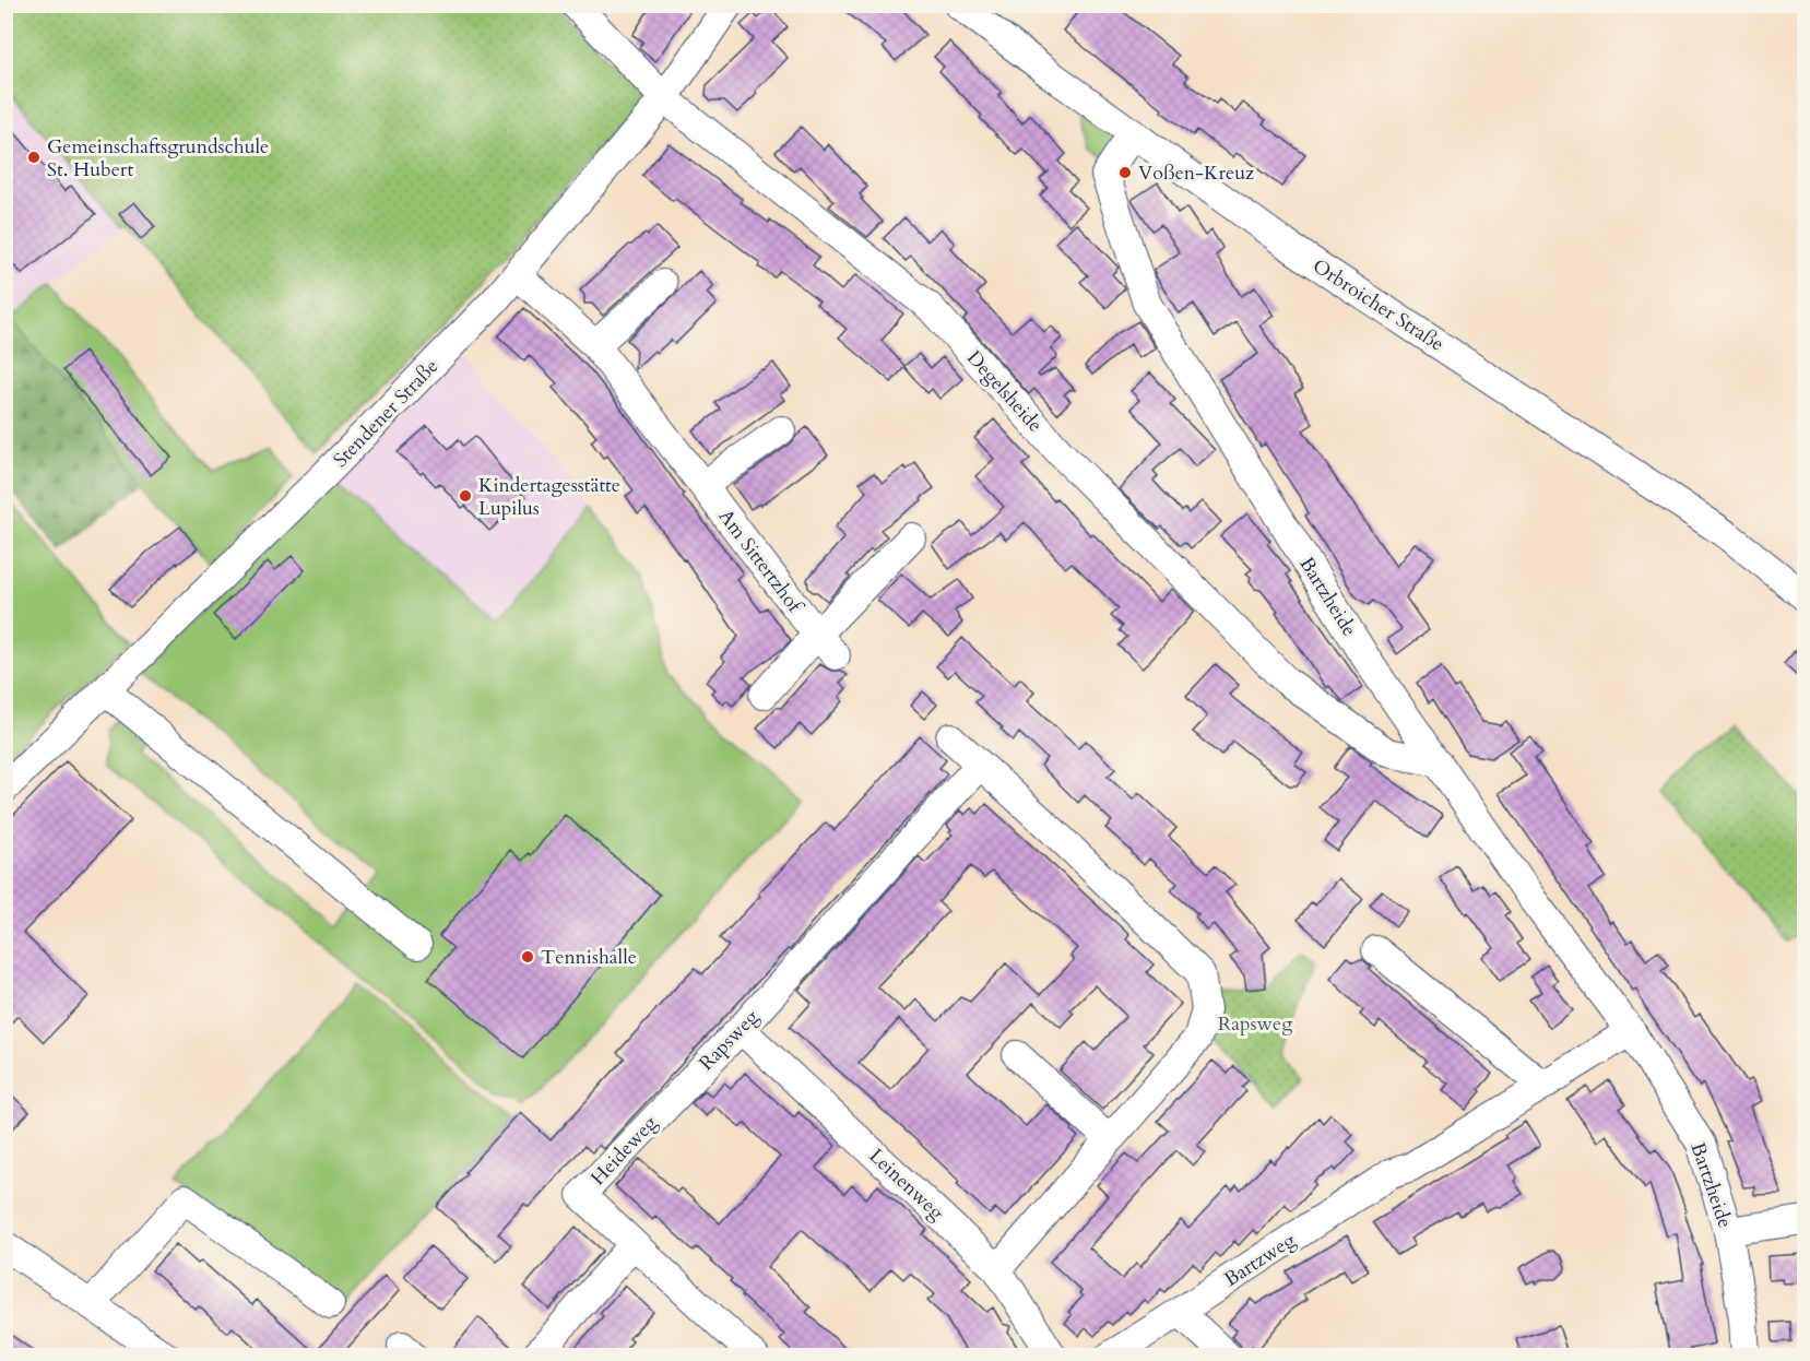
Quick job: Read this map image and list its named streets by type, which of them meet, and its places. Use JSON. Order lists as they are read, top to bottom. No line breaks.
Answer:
{"streets":{"street":["Orbroicher Straße","Degelsheide","Stendener Straße","Am Sittertzhof","Bartzheide","Rapsweg","Heideweg","Leinenweg","Bartzweg"]},"crossings":[["Orbroicher Straße","Bartzheide"],["Degelsheide","Stendener Straße"],["Degelsheide","Bartzheide"],["Stendener Straße","Am Sittertzhof"],["Rapsweg","Heideweg"],["Rapsweg","Leinenweg"]],"parks":["Rapsweg"],"places":["Gemeinschaftsgrundschule St. Hubert","Voßen-Kreuz","Kindertagesstätte Lupilus","Tennishalle"]}
